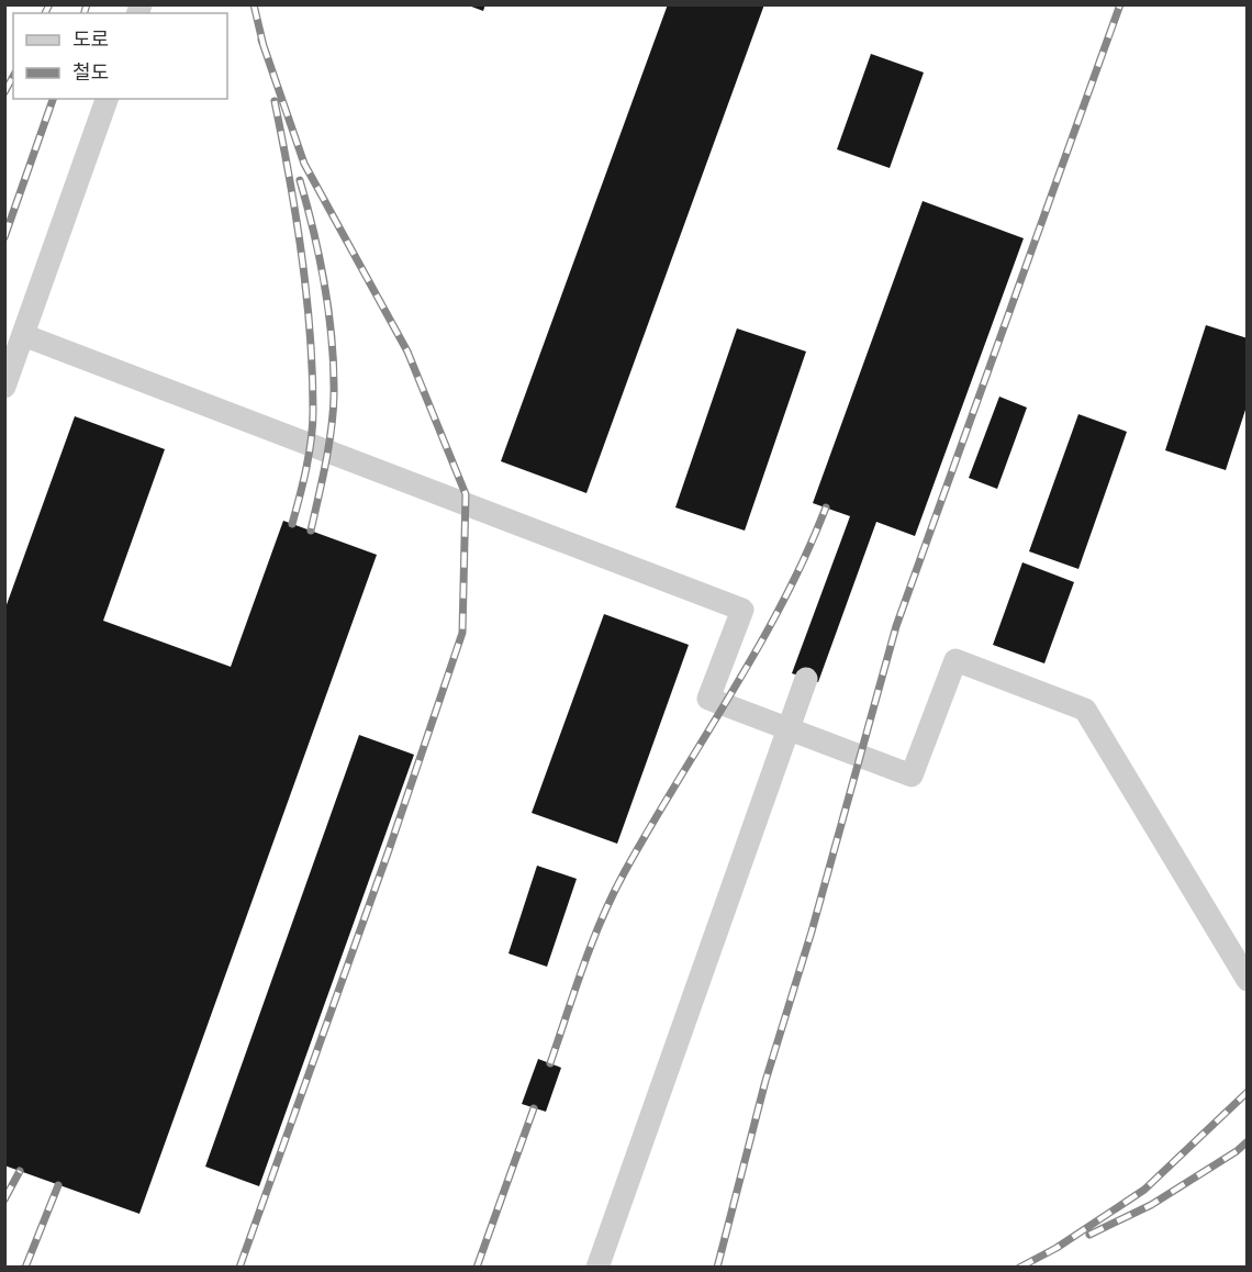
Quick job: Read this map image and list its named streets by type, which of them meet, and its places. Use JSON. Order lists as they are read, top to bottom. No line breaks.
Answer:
{"legend":["도로","철도"]}
